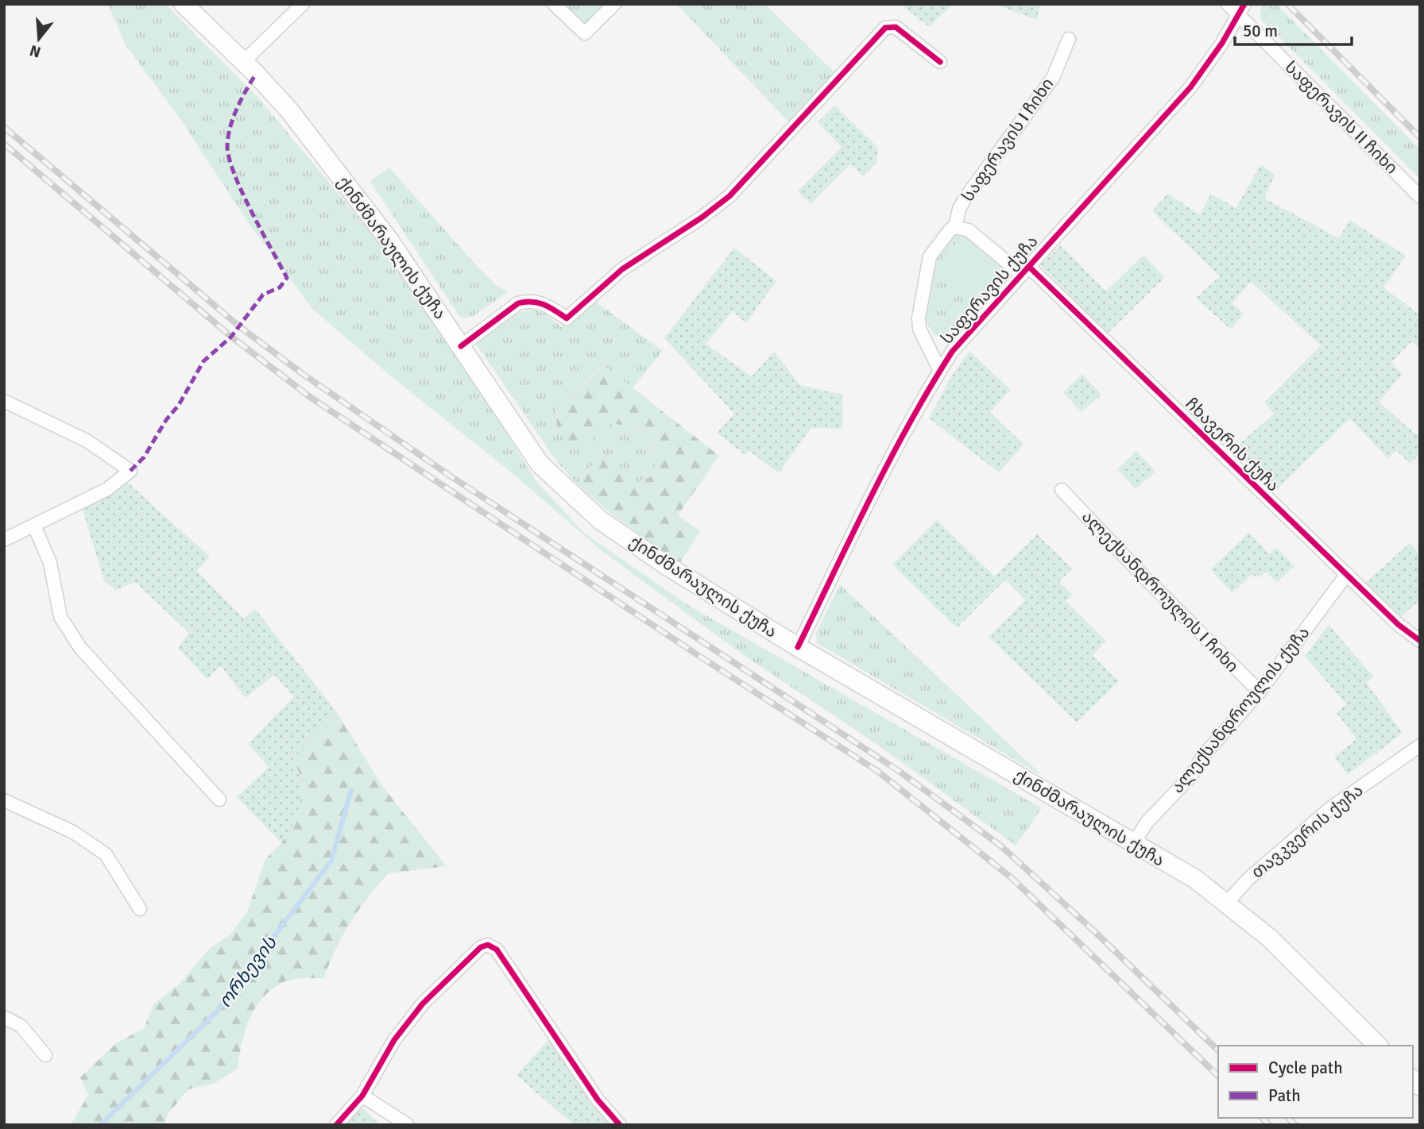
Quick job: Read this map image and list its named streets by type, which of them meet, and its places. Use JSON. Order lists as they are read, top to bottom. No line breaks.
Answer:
{"streets":{"main road":["ქინძმარაულის ქუჩა"],"street":["საფერავის II ჩიხი","საფერავის I ჩიხი","საფერავის ქუჩა","ჩხავერის ქუჩა","ალექსანდროულის I ჩიხი","ალექსანდროულის ქუჩა","თავკვერის ქუჩა"]},"crossings":[["საფერავის II ჩიხი","საფერავის ქუჩა"],["საფერავის I ჩიხი","საფერავის ქუჩა"],["საფერავის I ჩიხი","ჩხავერის ქუჩა"],["ქინძმარაულის ქუჩა","საფერავის ქუჩა"],["ქინძმარაულის ქუჩა","ალექსანდროულის ქუჩა"],["ქინძმარაულის ქუჩა","თავკვერის ქუჩა"],["საფერავის ქუჩა","ჩხავერის ქუჩა"],["ჩხავერის ქუჩა","ალექსანდროულის ქუჩა"],["ალექსანდროულის I ჩიხი","ალექსანდროულის ქუჩა"]],"water":["ორხევის"],"legend":["Cycle path","Path"],"scale_bar":"50 m","north":"bottom"}
